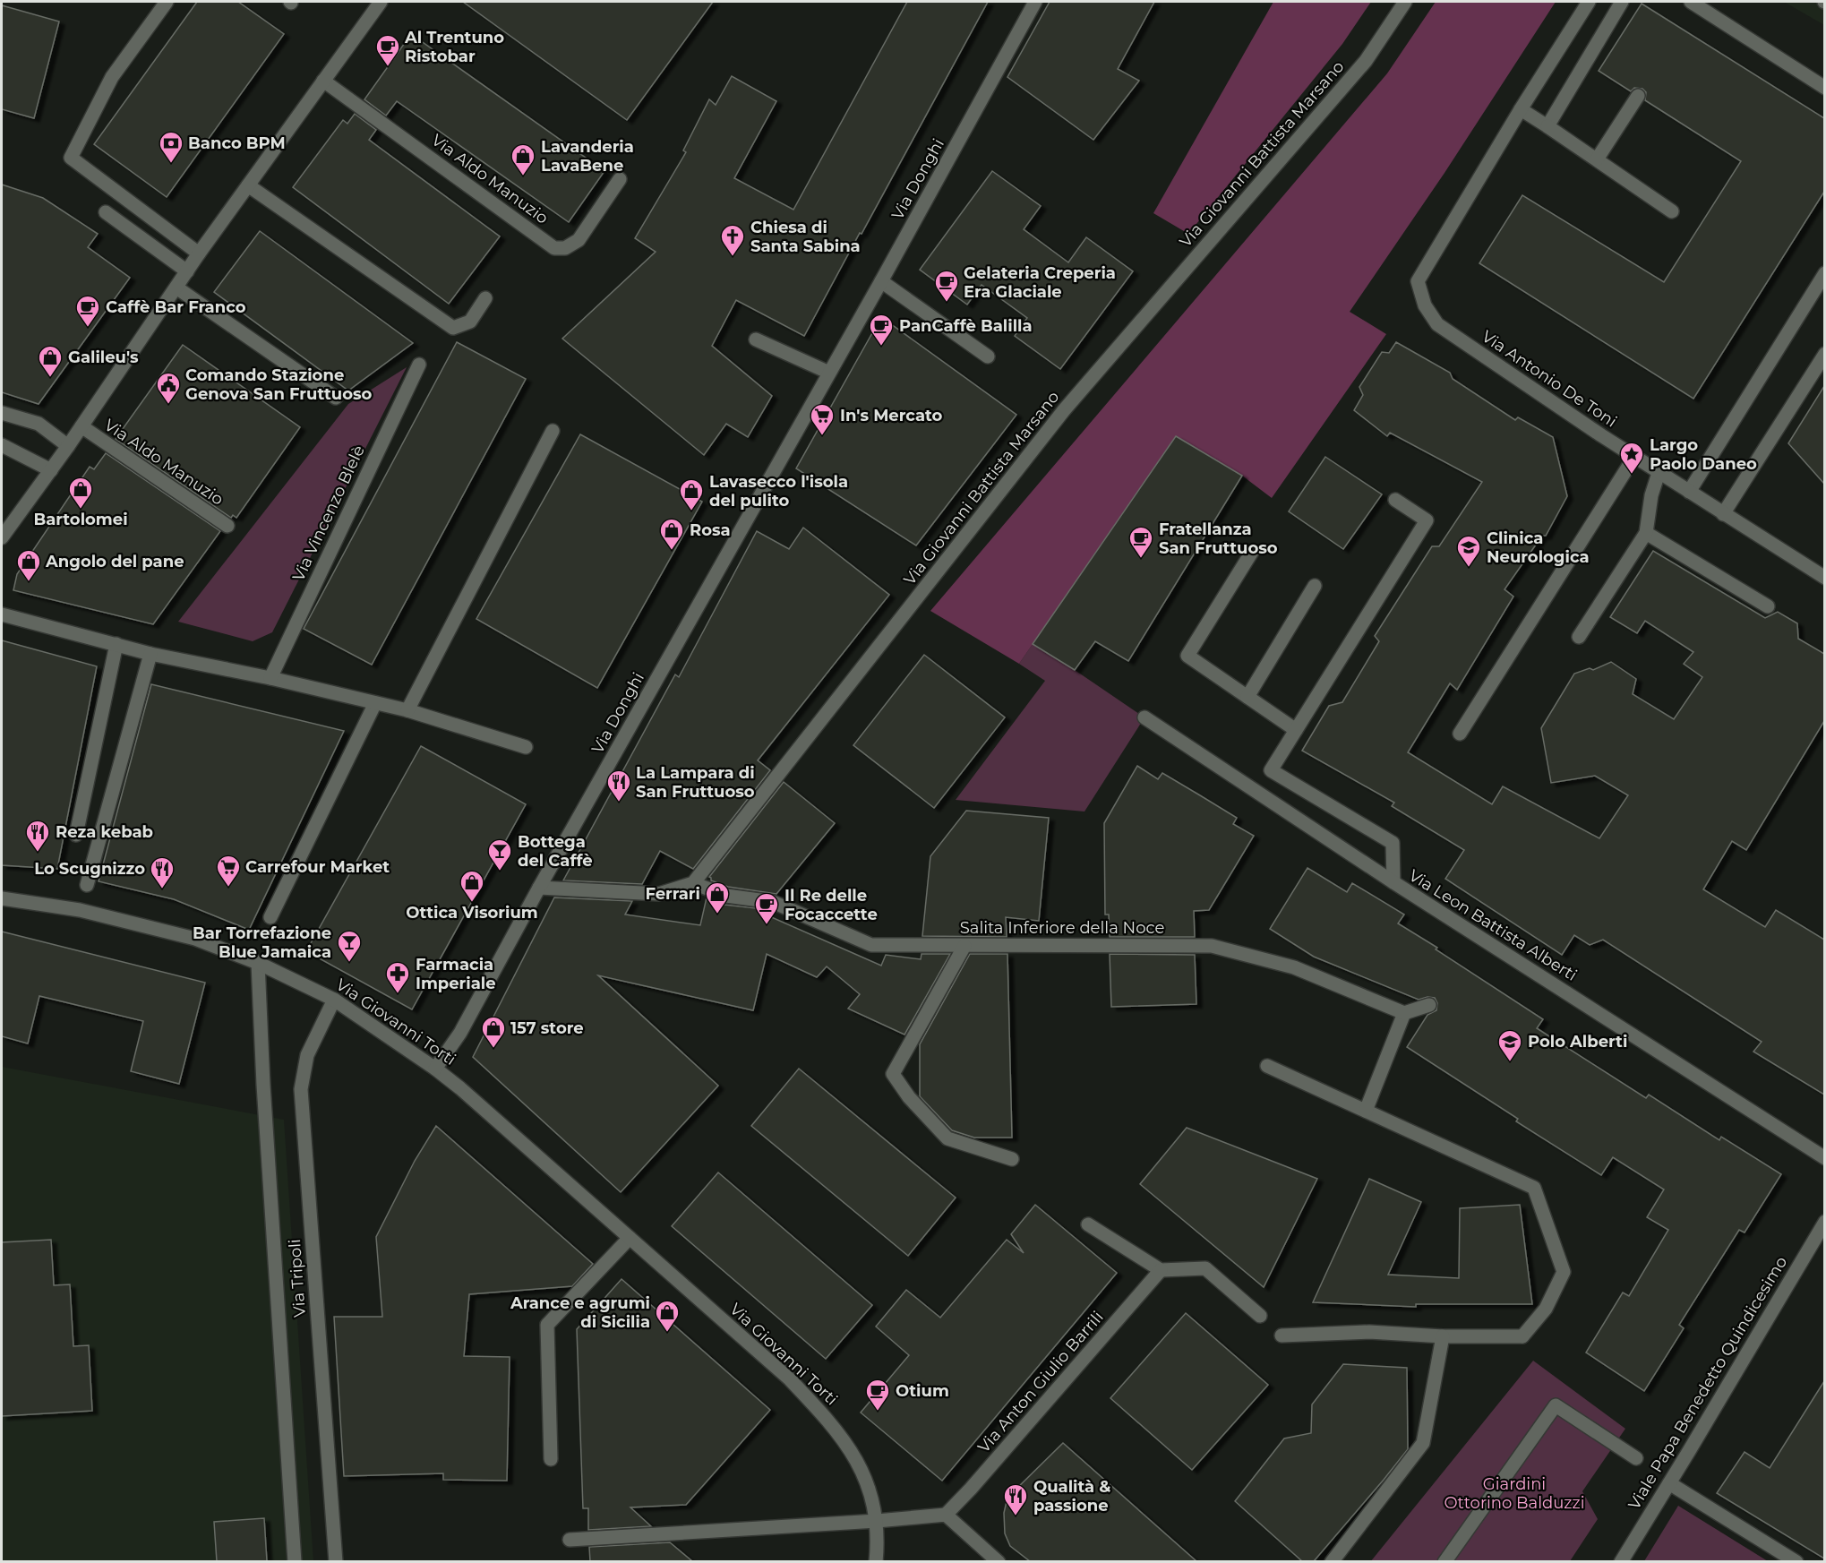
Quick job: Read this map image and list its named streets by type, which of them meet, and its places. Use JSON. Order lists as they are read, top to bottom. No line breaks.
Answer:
{"streets":{"street":["Via Giovanni Battista Marsano","Via Aldo Manuzio","Via Donghi","Via Antonio De Toni","Via Vincenzo Blelè","Via Leon Battista Alberti","Salita Inferiore della Noce","Via Giovanni Torti","Via Tripoli","Via Anton Giulio Barrili","Viale Papa Benedetto Quindicesimo"]},"crossings":[["Via Giovanni Battista Marsano","Salita Inferiore della Noce"],["Via Donghi","Via Giovanni Torti"],["Via Giovanni Torti","Via Tripoli"]],"parks":["Giardini Ottorino Balduzzi"],"places":{"cafe":["Al Trentuno Ristobar","Gelateria Creperia Era Glaciale","Caffè Bar Franco","PanCaffè Balilla","Fratellanza San Fruttuoso","Il Re delle Focaccette","Otium"],"bank":["Banco BPM"],"shop":["Lavanderia LavaBene","Galileu's","Bartolomei","Lavasecco l'isola del pulito","Rosa","Angolo del pane","Ottica Visorium","Ferrari","157 store","Arance e agrumi di Sicilia"],"church":["Chiesa di Santa Sabina"],"public building":["Comando Stazione Genova San Fruttuoso"],"supermarket":["In's Mercato","Carrefour Market"],"place":["Largo Paolo Daneo"],"school or university":["Clinica Neurologica","Polo Alberti"],"restaurant":["La Lampara di San Fruttuoso","Reza kebab","Lo Scugnizzo","Qualità & passione"],"bar":["Bottega del Caffè","Bar Torrefazione Blue Jamaica"],"pharmacy":["Farmacia Imperiale"]}}
